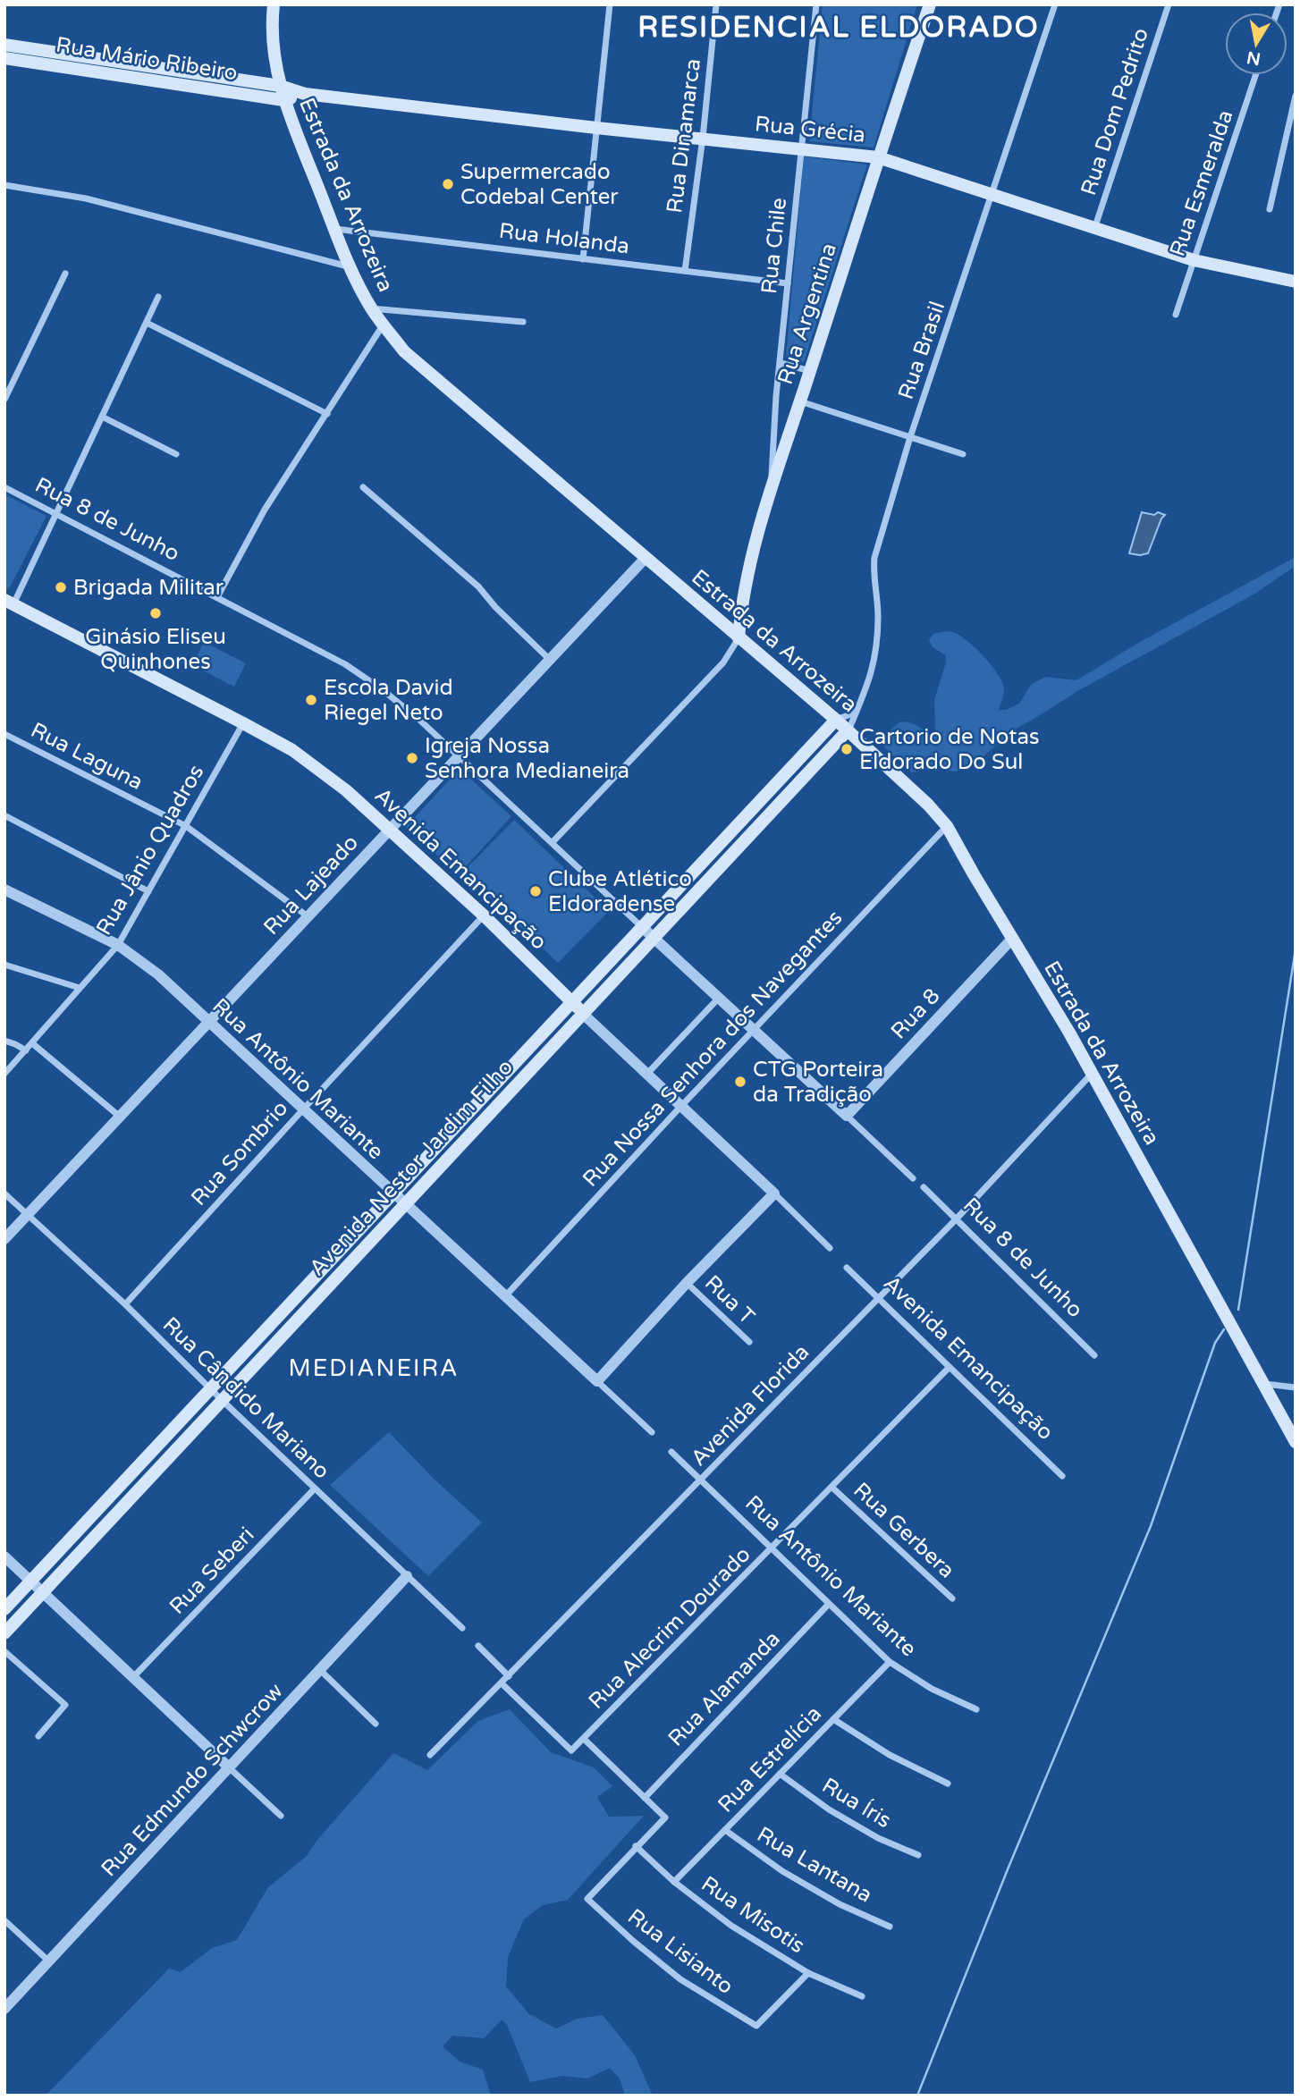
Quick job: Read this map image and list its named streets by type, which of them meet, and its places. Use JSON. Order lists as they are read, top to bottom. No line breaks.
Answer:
{"streets":{"main road":["Rua Mário Ribeiro","Rua Grécia","Estrada da Arrozeira","Rua Argentina","Avenida Emancipação","Avenida Nestor Jardim Filho"],"street":["Rua Dom Pedrito","Rua Dinamarca","Rua Esmeralda","Rua Holanda","Rua Chile","Rua Brasil","Rua 8 de Junho","Rua Laguna","Rua Jânio Quadros","Rua Lajeado","Rua 8","Rua Nossa Senhora dos Navegantes","Rua Antônio Mariante","Rua Sombrio","Rua T","Rua Cândido Mariano","Avenida Florida","Rua Gerbera","Rua Seberi","Rua Alecrim Dourado","Rua Alamanda","Rua Estrelícia","Rua Edmundo Schwcrow","Rua Íris","Rua Lantana","Rua Misotis","Rua Lisianto"]},"crossings":[["Rua Mário Ribeiro","Rua Grécia"],["Rua Mário Ribeiro","Estrada da Arrozeira"],["Rua Dom Pedrito","Rua Grécia"],["Rua Grécia","Rua Dinamarca"],["Rua Grécia","Rua Esmeralda"],["Rua Grécia","Estrada da Arrozeira"],["Rua Grécia","Rua Chile"],["Rua Grécia","Rua Argentina"],["Rua Grécia","Rua Brasil"],["Rua Dinamarca","Rua Holanda"],["Estrada da Arrozeira","Rua Holanda"],["Estrada da Arrozeira","Rua Argentina"],["Estrada da Arrozeira","Rua Brasil"],["Estrada da Arrozeira","Rua Lajeado"],["Estrada da Arrozeira","Rua 8"],["Estrada da Arrozeira","Rua Nossa Senhora dos Navegantes"],["Estrada da Arrozeira","Avenida Nestor Jardim Filho"],["Estrada da Arrozeira","Avenida Florida"],["Rua Holanda","Rua Chile"],["Rua Chile","Rua Argentina"],["Rua Brasil","Avenida Nestor Jardim Filho"],["Rua 8 de Junho","Rua Lajeado"],["Rua 8 de Junho","Rua 8"],["Rua 8 de Junho","Rua Nossa Senhora dos Navegantes"],["Rua 8 de Junho","Avenida Nestor Jardim Filho"],["Rua 8 de Junho","Avenida Florida"],["Rua Laguna","Rua Jânio Quadros"],["Rua Laguna","Rua Lajeado"],["Rua Jânio Quadros","Avenida Emancipação"],["Rua Jânio Quadros","Rua Antônio Mariante"],["Avenida Emancipação","Rua Lajeado"],["Avenida Emancipação","Rua Nossa Senhora dos Navegantes"],["Avenida Emancipação","Rua Sombrio"],["Avenida Emancipação","Avenida Nestor Jardim Filho"],["Avenida Emancipação","Avenida Florida"],["Avenida Emancipação","Rua Alecrim Dourado"],["Rua Lajeado","Rua Antônio Mariante"],["Rua Lajeado","Rua Cândido Mariano"],["Rua Nossa Senhora dos Navegantes","Rua Antônio Mariante"],["Rua Antônio Mariante","Rua Sombrio"],["Rua Antônio Mariante","Avenida Nestor Jardim Filho"],["Rua Antônio Mariante","Avenida Florida"],["Rua Antônio Mariante","Rua Alecrim Dourado"],["Rua Antônio Mariante","Rua Alamanda"],["Rua Antônio Mariante","Rua Estrelícia"],["Rua Sombrio","Rua Cândido Mariano"],["Avenida Nestor Jardim Filho","Rua Cândido Mariano"],["Rua Cândido Mariano","Rua Seberi"],["Rua Cândido Mariano","Rua Edmundo Schwcrow"],["Avenida Florida","Rua Alecrim Dourado"],["Rua Gerbera","Rua Alecrim Dourado"],["Rua Estrelícia","Rua Íris"],["Rua Estrelícia","Rua Lantana"],["Rua Estrelícia","Rua Misotis"],["Rua Misotis","Rua Lisianto"]],"districts":["RESIDENCIAL ELDORADO","MEDIANEIRA"],"places":["Supermercado Codebal Center","Brigada Militar","Ginásio Eliseu Quinhones","Escola David Riegel Neto","Cartorio de Notas Eldorado Do Sul","Igreja Nossa Senhora Medianeira","Clube Atlético Eldoradense","CTG Porteira da Tradição"],"north":"bottom"}
